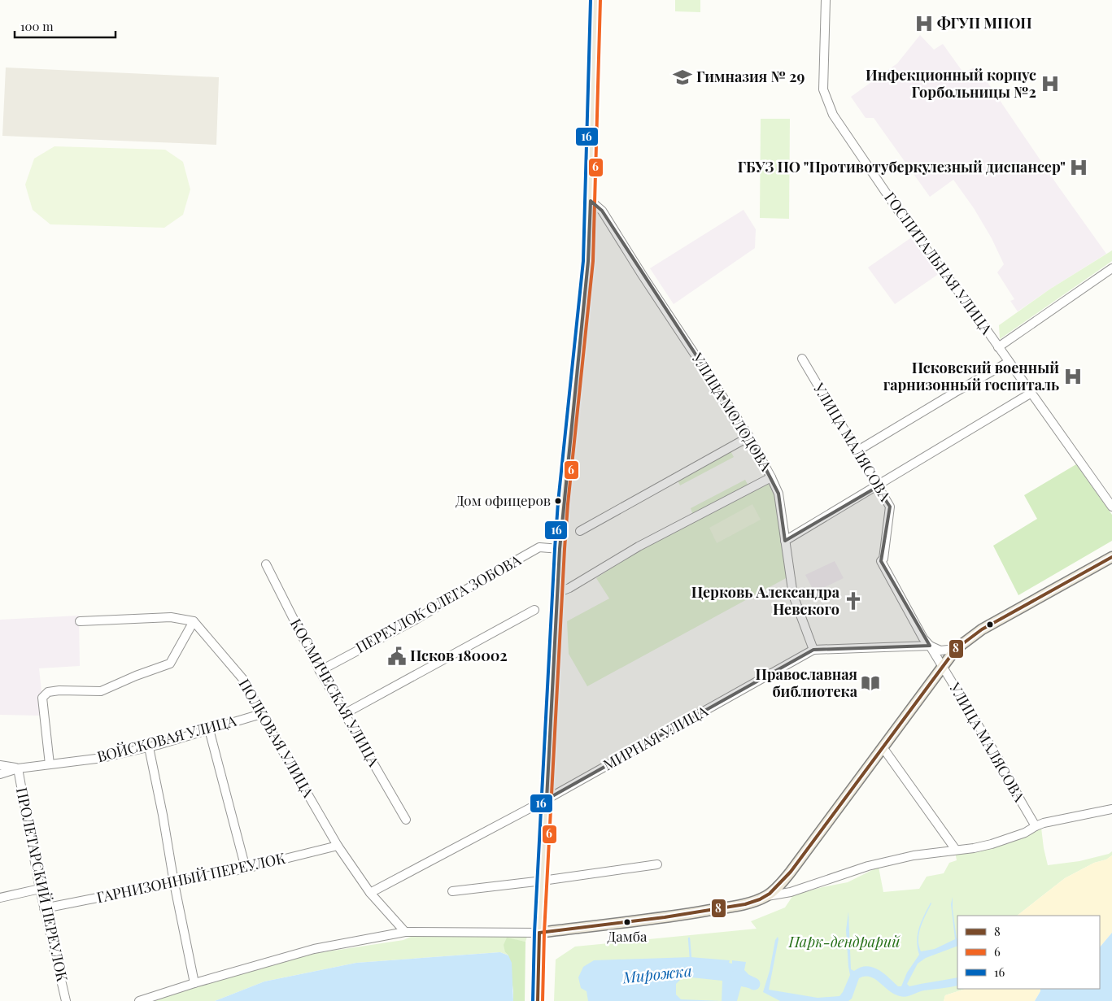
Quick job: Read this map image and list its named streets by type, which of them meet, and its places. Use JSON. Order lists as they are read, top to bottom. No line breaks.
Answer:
{"streets":{"street":["ГОСПИТАЛЬНАЯ УЛИЦА","УЛИЦА МОЛОДОВА","УЛИЦА МАЛЯСОВА","ПЕРЕУЛОК ОЛЕГА ЗОБОВА","КОСМИЧЕСКАЯ УЛИЦА","ПОЛКОВАЯ УЛИЦА","МИРНАЯ УЛИЦА","ВОЙСКОВАЯ УЛИЦА","ГАРНИЗОННЫЙ ПЕРЕУЛОК","ПРОЛЕТАРСКИЙ ПЕРЕУЛОК"]},"crossings":[["УЛИЦА МОЛОДОВА","МИРНАЯ УЛИЦА"],["УЛИЦА МАЛЯСОВА","МИРНАЯ УЛИЦА"],["ПЕРЕУЛОК ОЛЕГА ЗОБОВА","КОСМИЧЕСКАЯ УЛИЦА"],["ПОЛКОВАЯ УЛИЦА","МИРНАЯ УЛИЦА"],["ПОЛКОВАЯ УЛИЦА","ВОЙСКОВАЯ УЛИЦА"],["ПОЛКОВАЯ УЛИЦА","ГАРНИЗОННЫЙ ПЕРЕУЛОК"],["ВОЙСКОВАЯ УЛИЦА","ПРОЛЕТАРСКИЙ ПЕРЕУЛОК"],["ГАРНИЗОННЫЙ ПЕРЕУЛОК","ПРОЛЕТАРСКИЙ ПЕРЕУЛОК"]],"water":["Мирожка"],"parks":["Парк-дендрарий"],"places":{"hospital":["ФГУП МПОП","Инфекционный корпус Горбольницы №2","ГБУЗ ПО \"Противотуберкулезный диспансер\"","Псковский военный гарнизонный госпиталь"],"school or university":["Гимназия № 29"],"other":["Дом офицеров","Дамба"],"church":["Церковь Александра Невского"],"public building":["Псков 180002"],"library":["Православная библиотека"]},"lines":["transit line 6","transit line 16","transit line 8"],"legend":["8","6","16"],"scale_bar":"100 m"}
